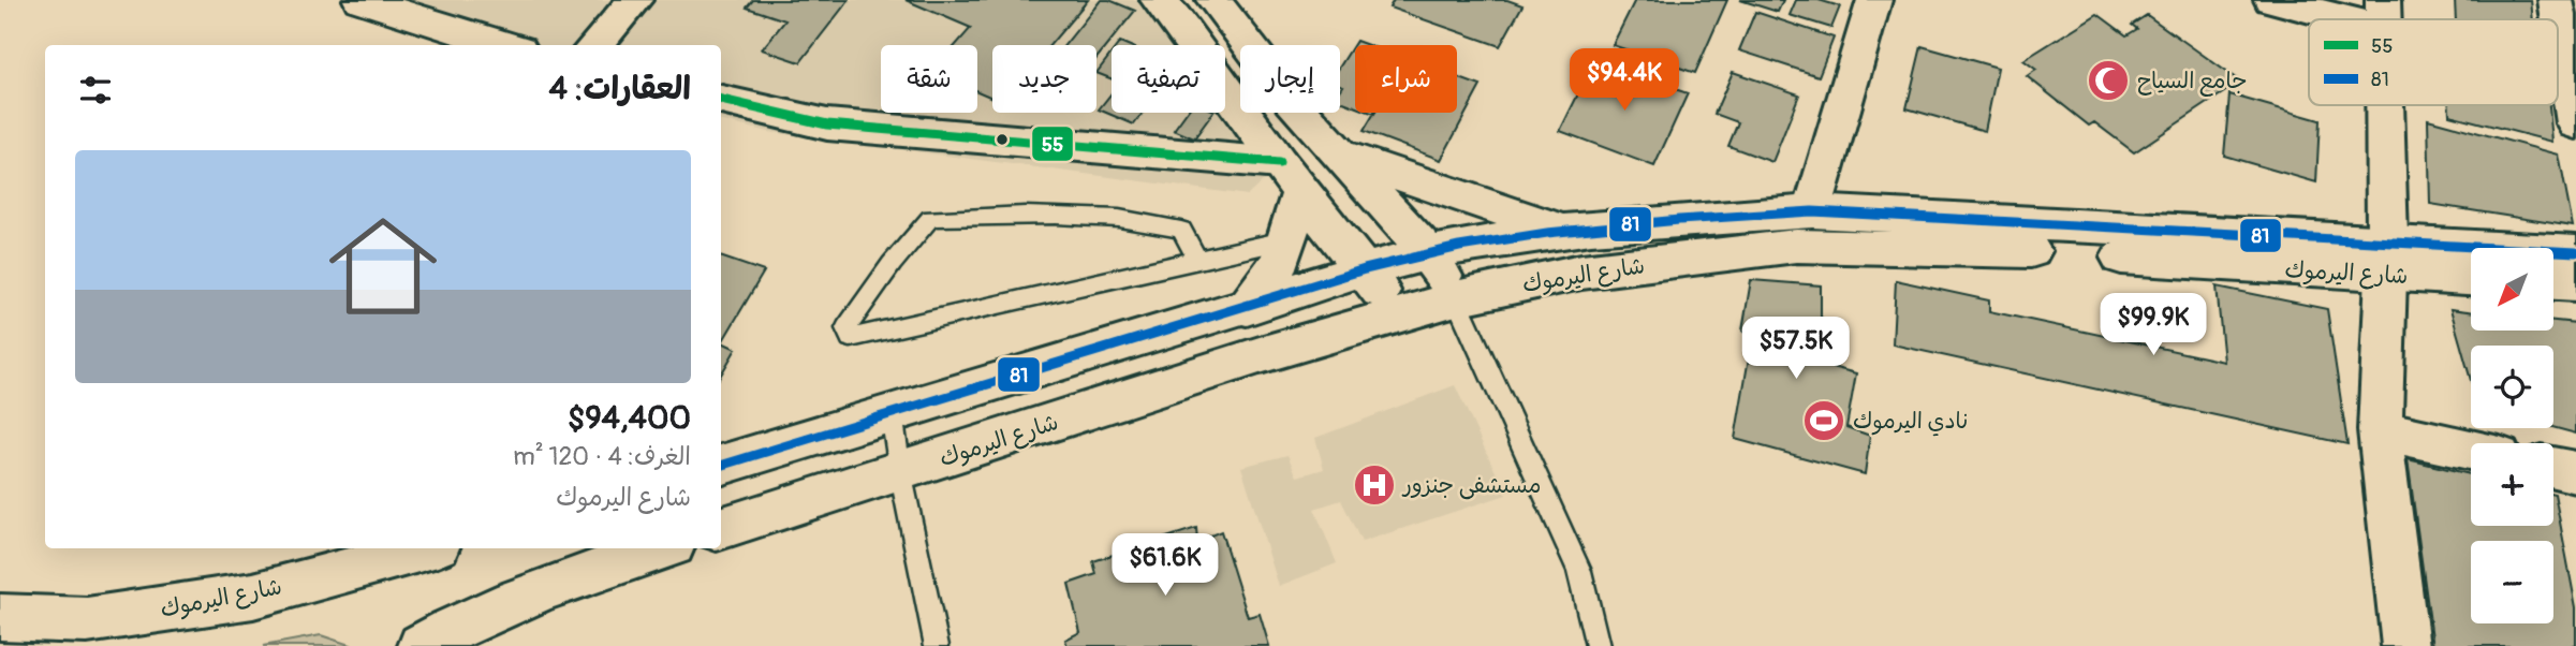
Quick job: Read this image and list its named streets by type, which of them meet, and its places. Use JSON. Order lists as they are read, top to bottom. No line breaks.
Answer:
{"streets":{"main road":["شارع اليرموك"]},"places":{"mosque":["جامع السياح"],"sports":["نادي اليرموك"],"hospital":["مستشفى جنزور"]},"lines":["transit line 55","transit line 81"],"legend":["55","81"],"north":"bottom left","page":{"chip":["شراء","إيجار","تصفية","جديد","شقة"],"heading":"العقارات: 4","price":["$94.4K","$99.9K","$57.5K","$61.6K"],"list":[{"name":"$94,400","note":"الغرف: 4 · 120 m² · شارع اليرموك"}],"map_buttons":["+","−"]}}
